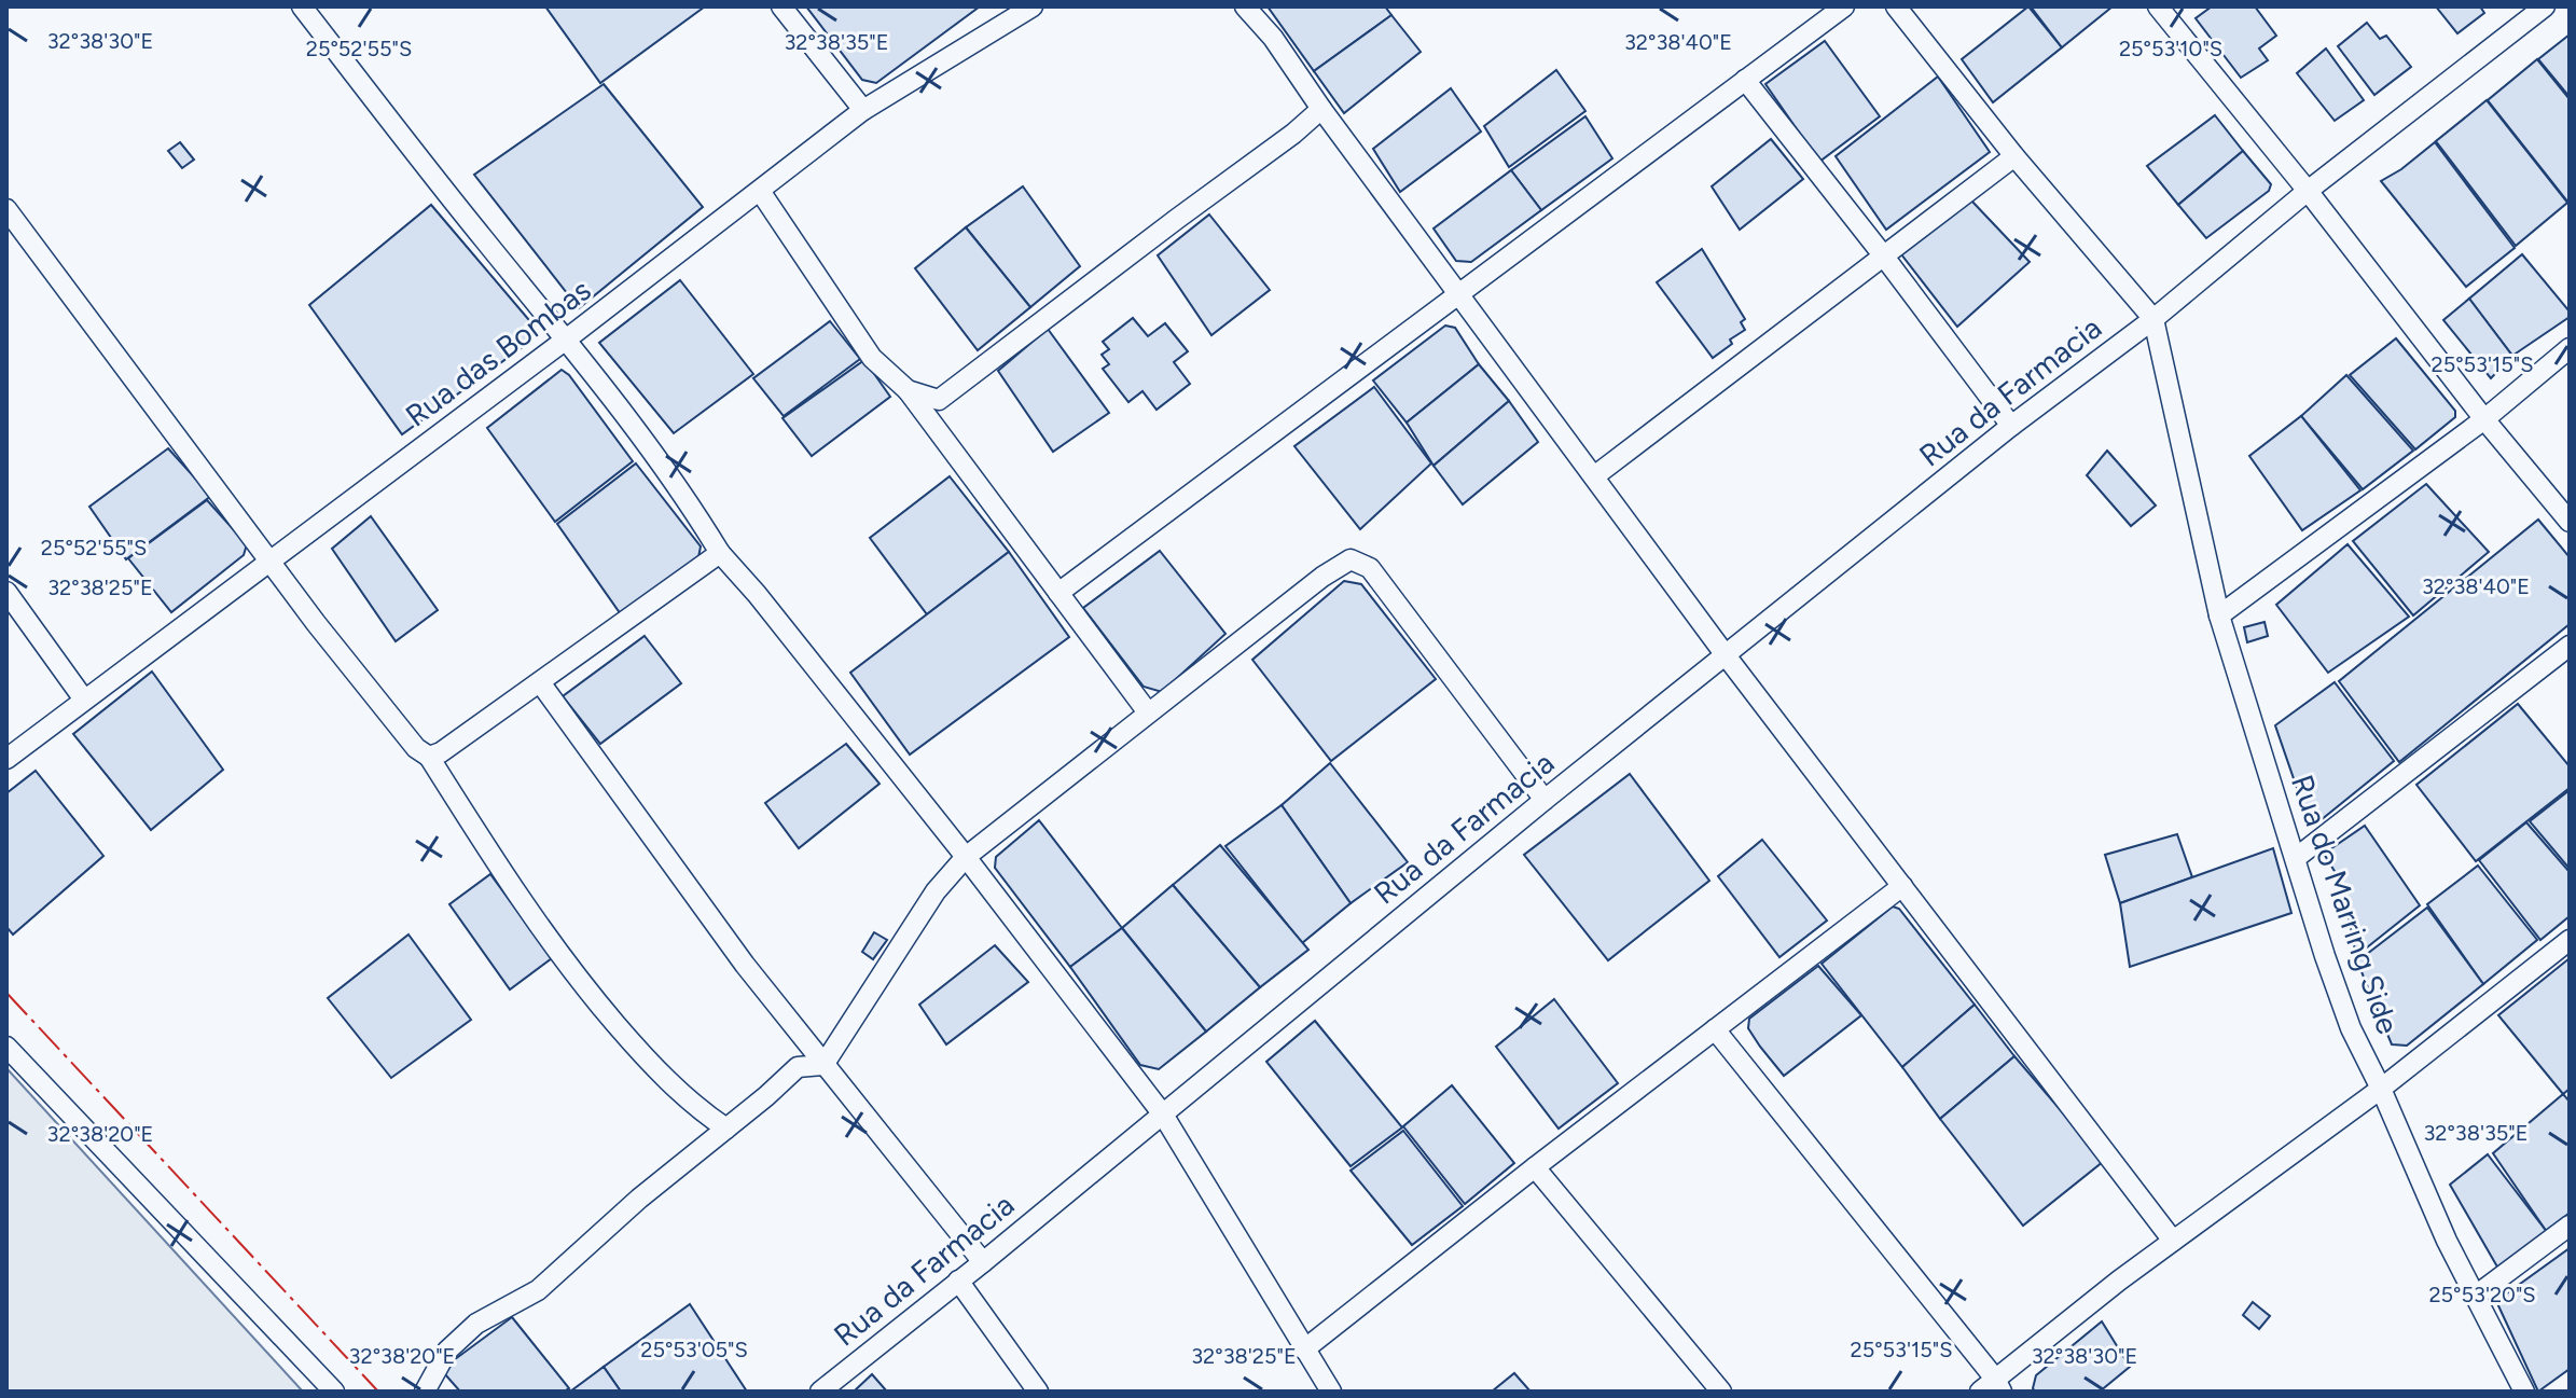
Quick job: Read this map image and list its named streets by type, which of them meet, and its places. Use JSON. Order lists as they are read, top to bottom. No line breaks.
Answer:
{"streets":{"street":["Rua das Bombas","Rua da Farmacia","Rua do Marring Side"]},"crossings":[["Rua da Farmacia","Rua do Marring Side"]],"coordinates":["32°38'30\"E","32°38'35\"E","32°38'40\"E","25°52'55\"S","25°53'10\"S","25°53'15\"S","32°38'25\"E","32°38'20\"E","25°53'20\"S","25°53'05\"S"]}
